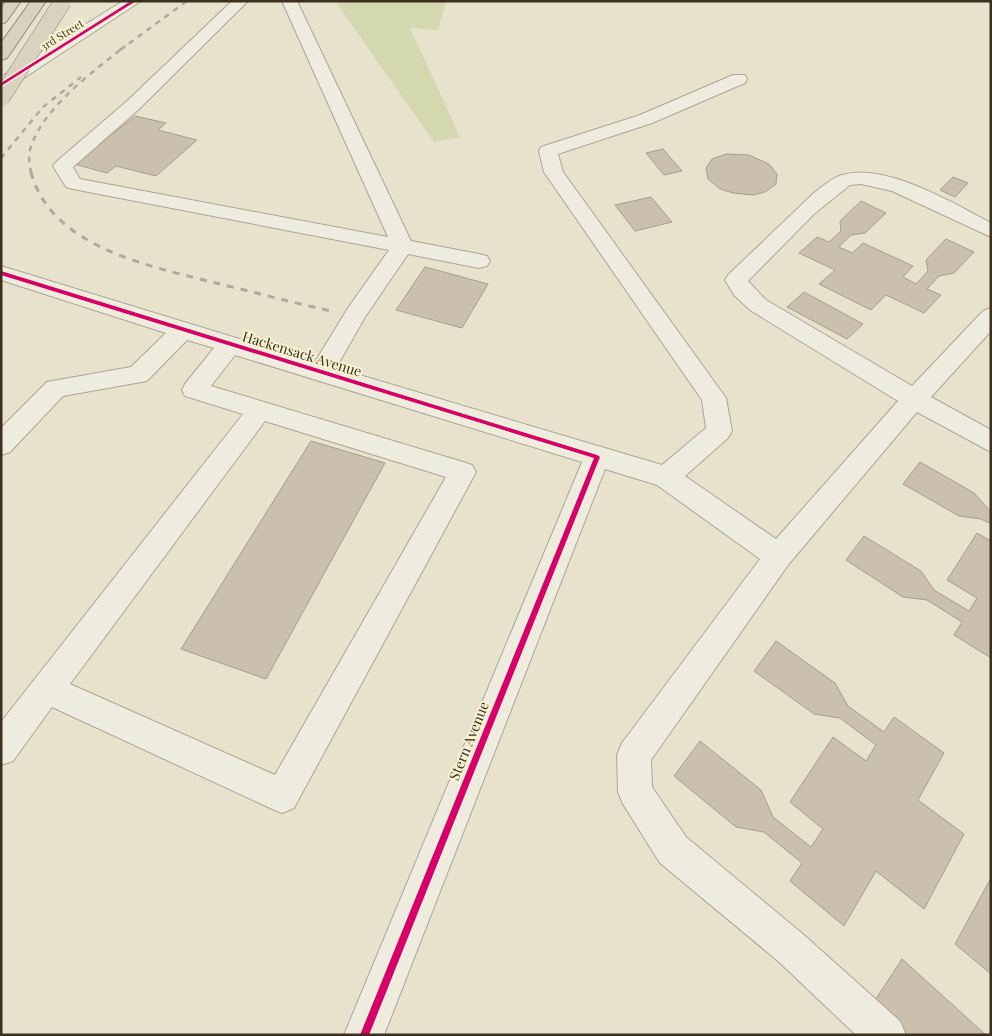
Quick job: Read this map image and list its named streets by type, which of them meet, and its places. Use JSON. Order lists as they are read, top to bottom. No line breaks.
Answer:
{"streets":{"street":["3rd Street","Hackensack Avenue","Stern Avenue"]},"crossings":[["Hackensack Avenue","Stern Avenue"]]}
